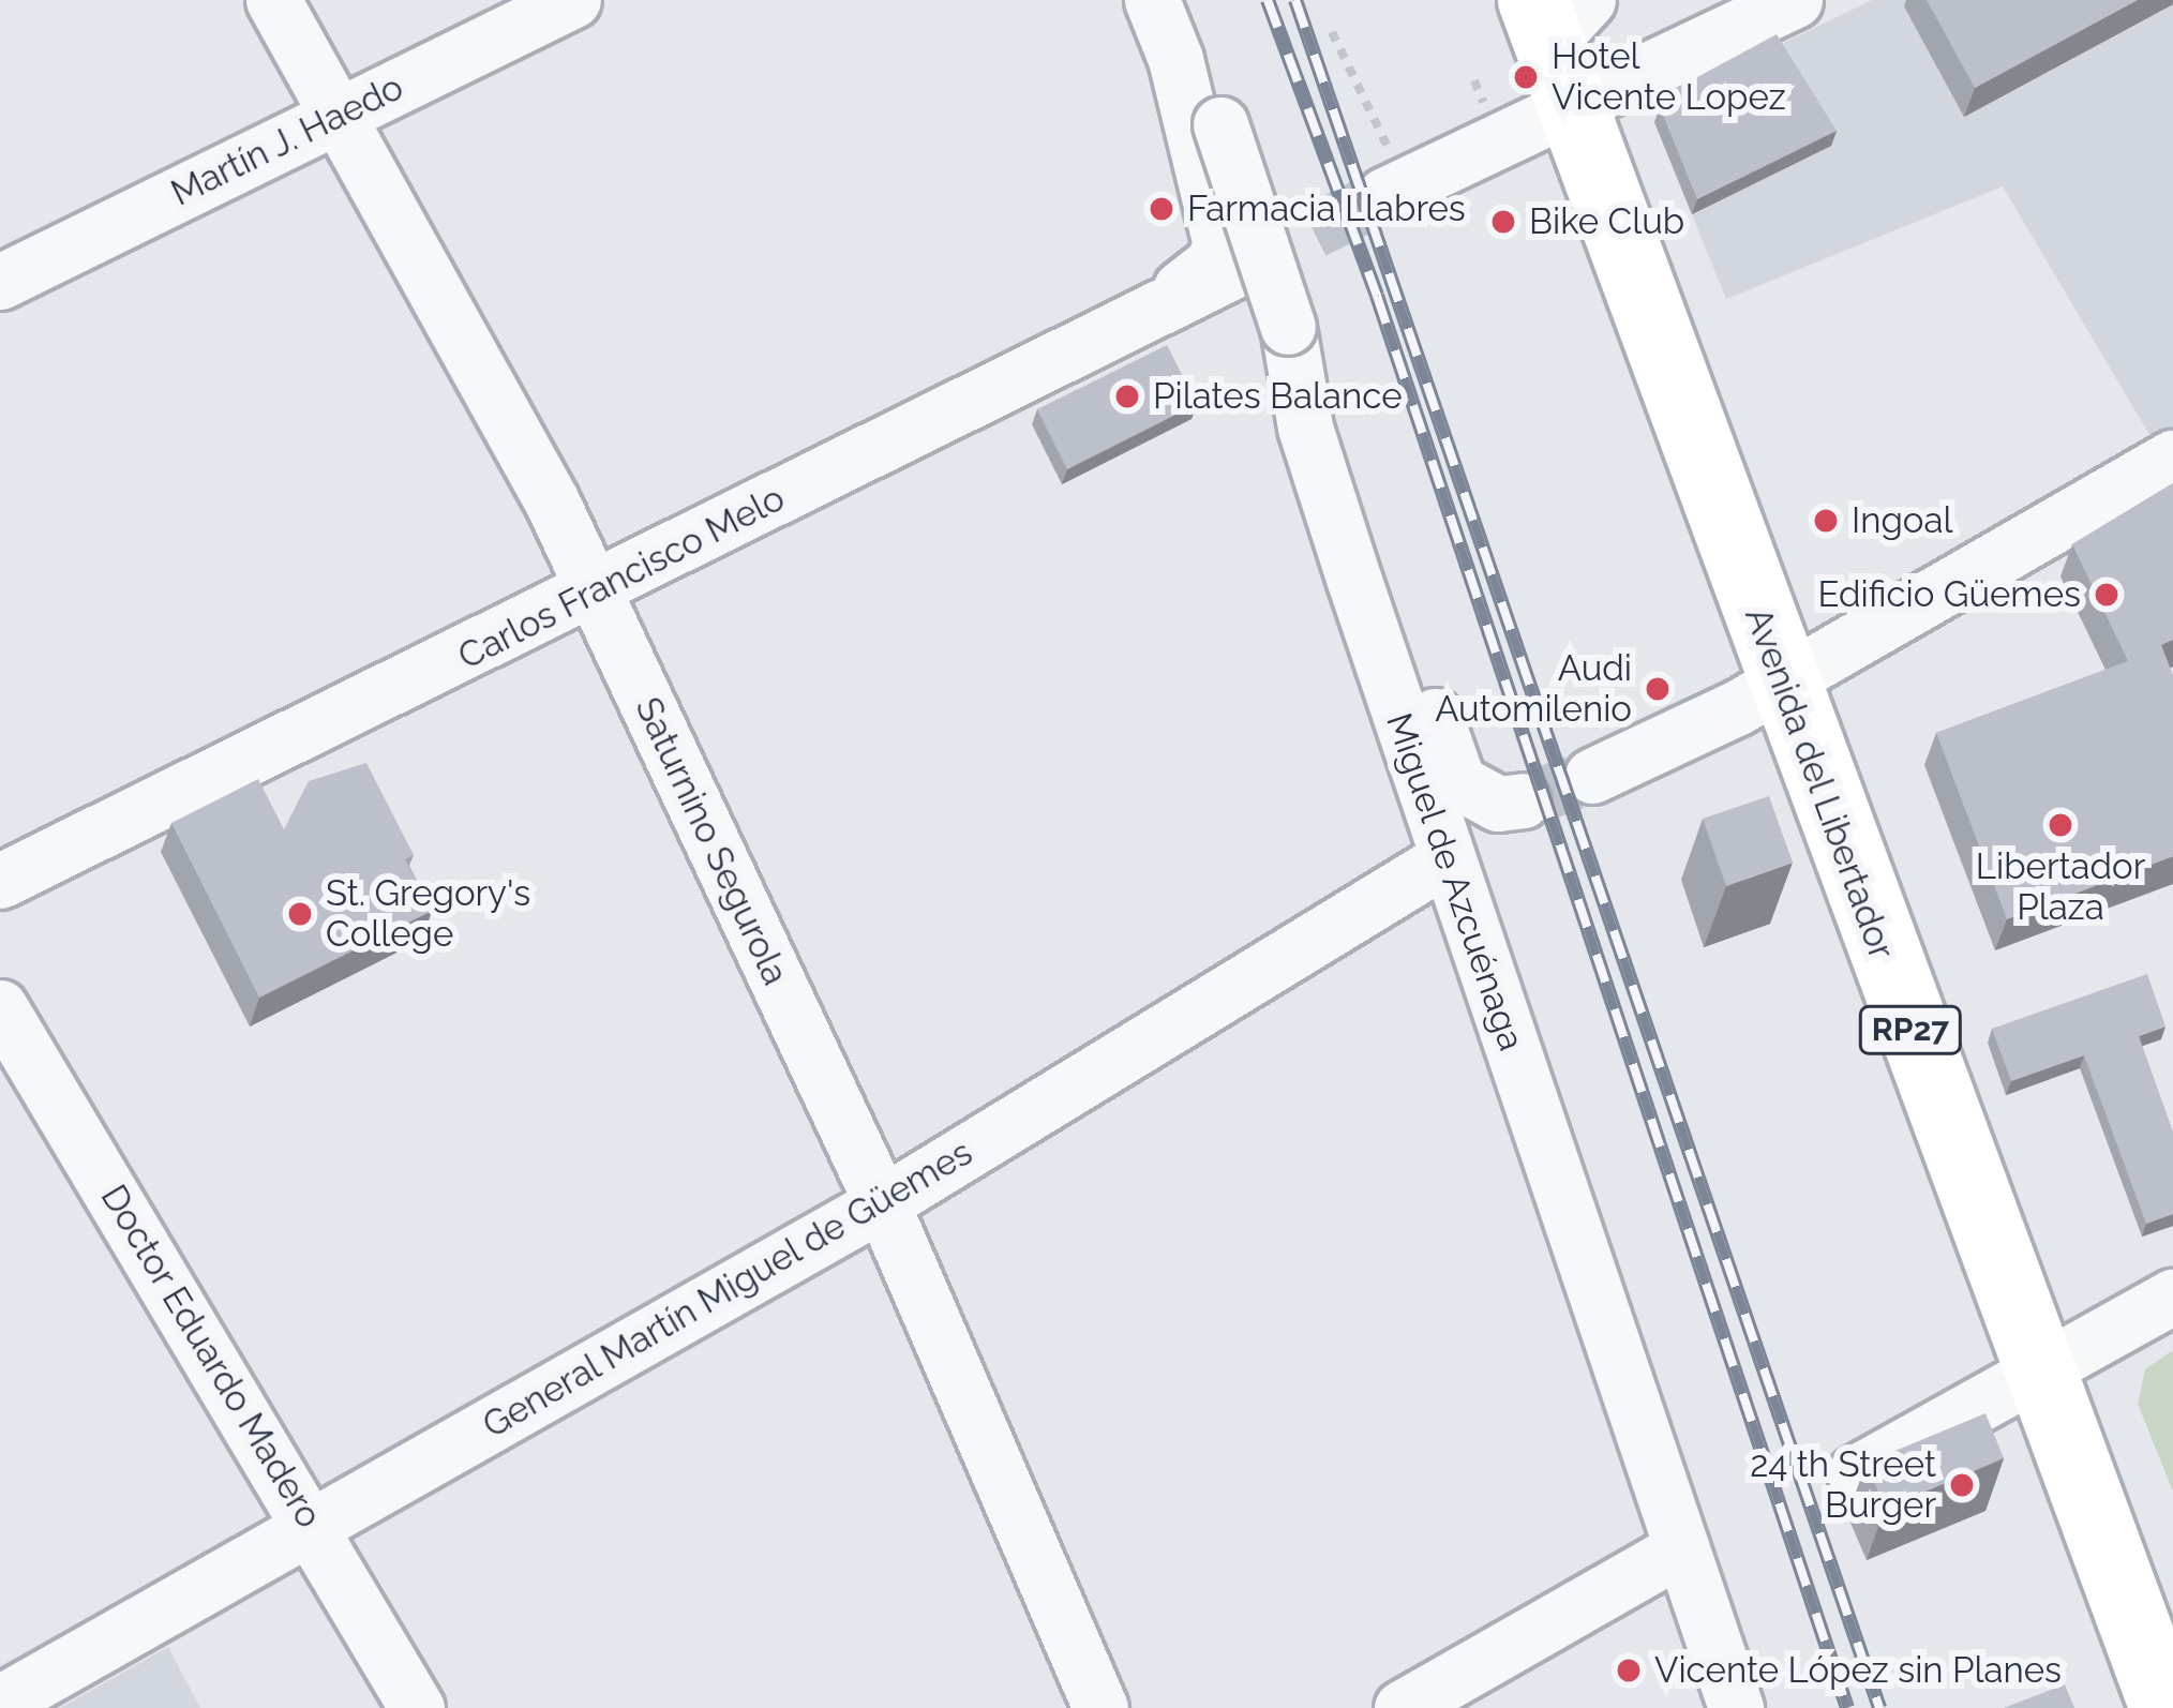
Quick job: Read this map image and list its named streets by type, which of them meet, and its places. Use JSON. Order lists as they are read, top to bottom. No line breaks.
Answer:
{"streets":{"main road":["Avenida del Libertador","RP27"],"street":["Martín J. Haedo","Carlos Francisco Melo","Saturnino Segurola","Miguel de Azcuénaga","General Martín Miguel de Güemes","Doctor Eduardo Madero"]},"crossings":[["Martín J. Haedo","Saturnino Segurola"],["Carlos Francisco Melo","Saturnino Segurola"],["Carlos Francisco Melo","Miguel de Azcuénaga"],["Saturnino Segurola","General Martín Miguel de Güemes"],["Miguel de Azcuénaga","General Martín Miguel de Güemes"],["General Martín Miguel de Güemes","Doctor Eduardo Madero"]],"places":["Hotel Vicente Lopez","Farmacia Llabres","Bike Club","Pilates Balance","Ingoal","Edificio Güemes","Audi Automilenio","Libertador Plaza","St. Gregory's College","24 th Street Burger","Vicente López sin Planes"]}
